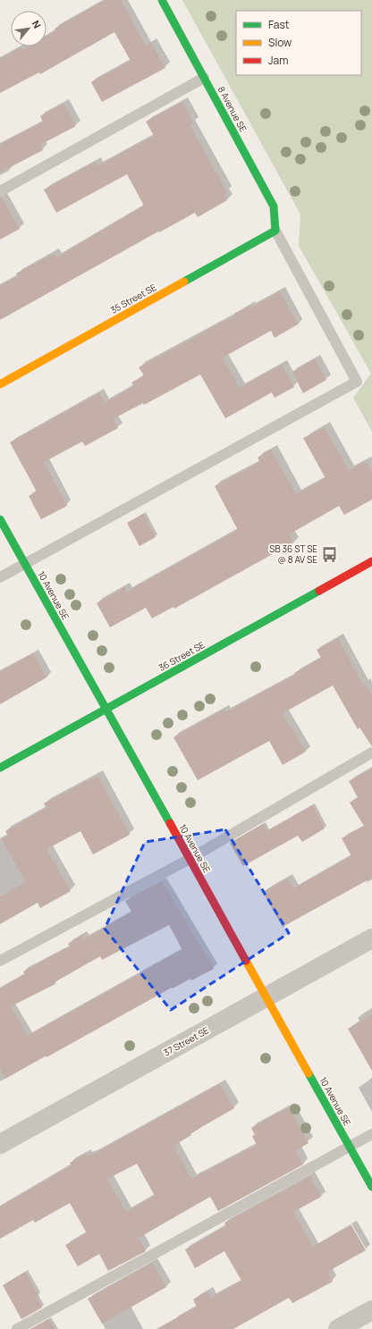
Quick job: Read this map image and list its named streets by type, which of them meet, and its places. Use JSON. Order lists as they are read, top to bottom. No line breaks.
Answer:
{"streets":{"street":["8 Avenue SE","35 Street SE","10 Avenue SE","36 Street SE","37 Street SE"]},"crossings":[["8 Avenue SE","35 Street SE"],["10 Avenue SE","36 Street SE"],["10 Avenue SE","37 Street SE"]],"places":{"bus stop":["SB 36 ST SE @ 8 AV SE"]},"legend":["Fast","Slow","Jam"],"north":"top right"}
